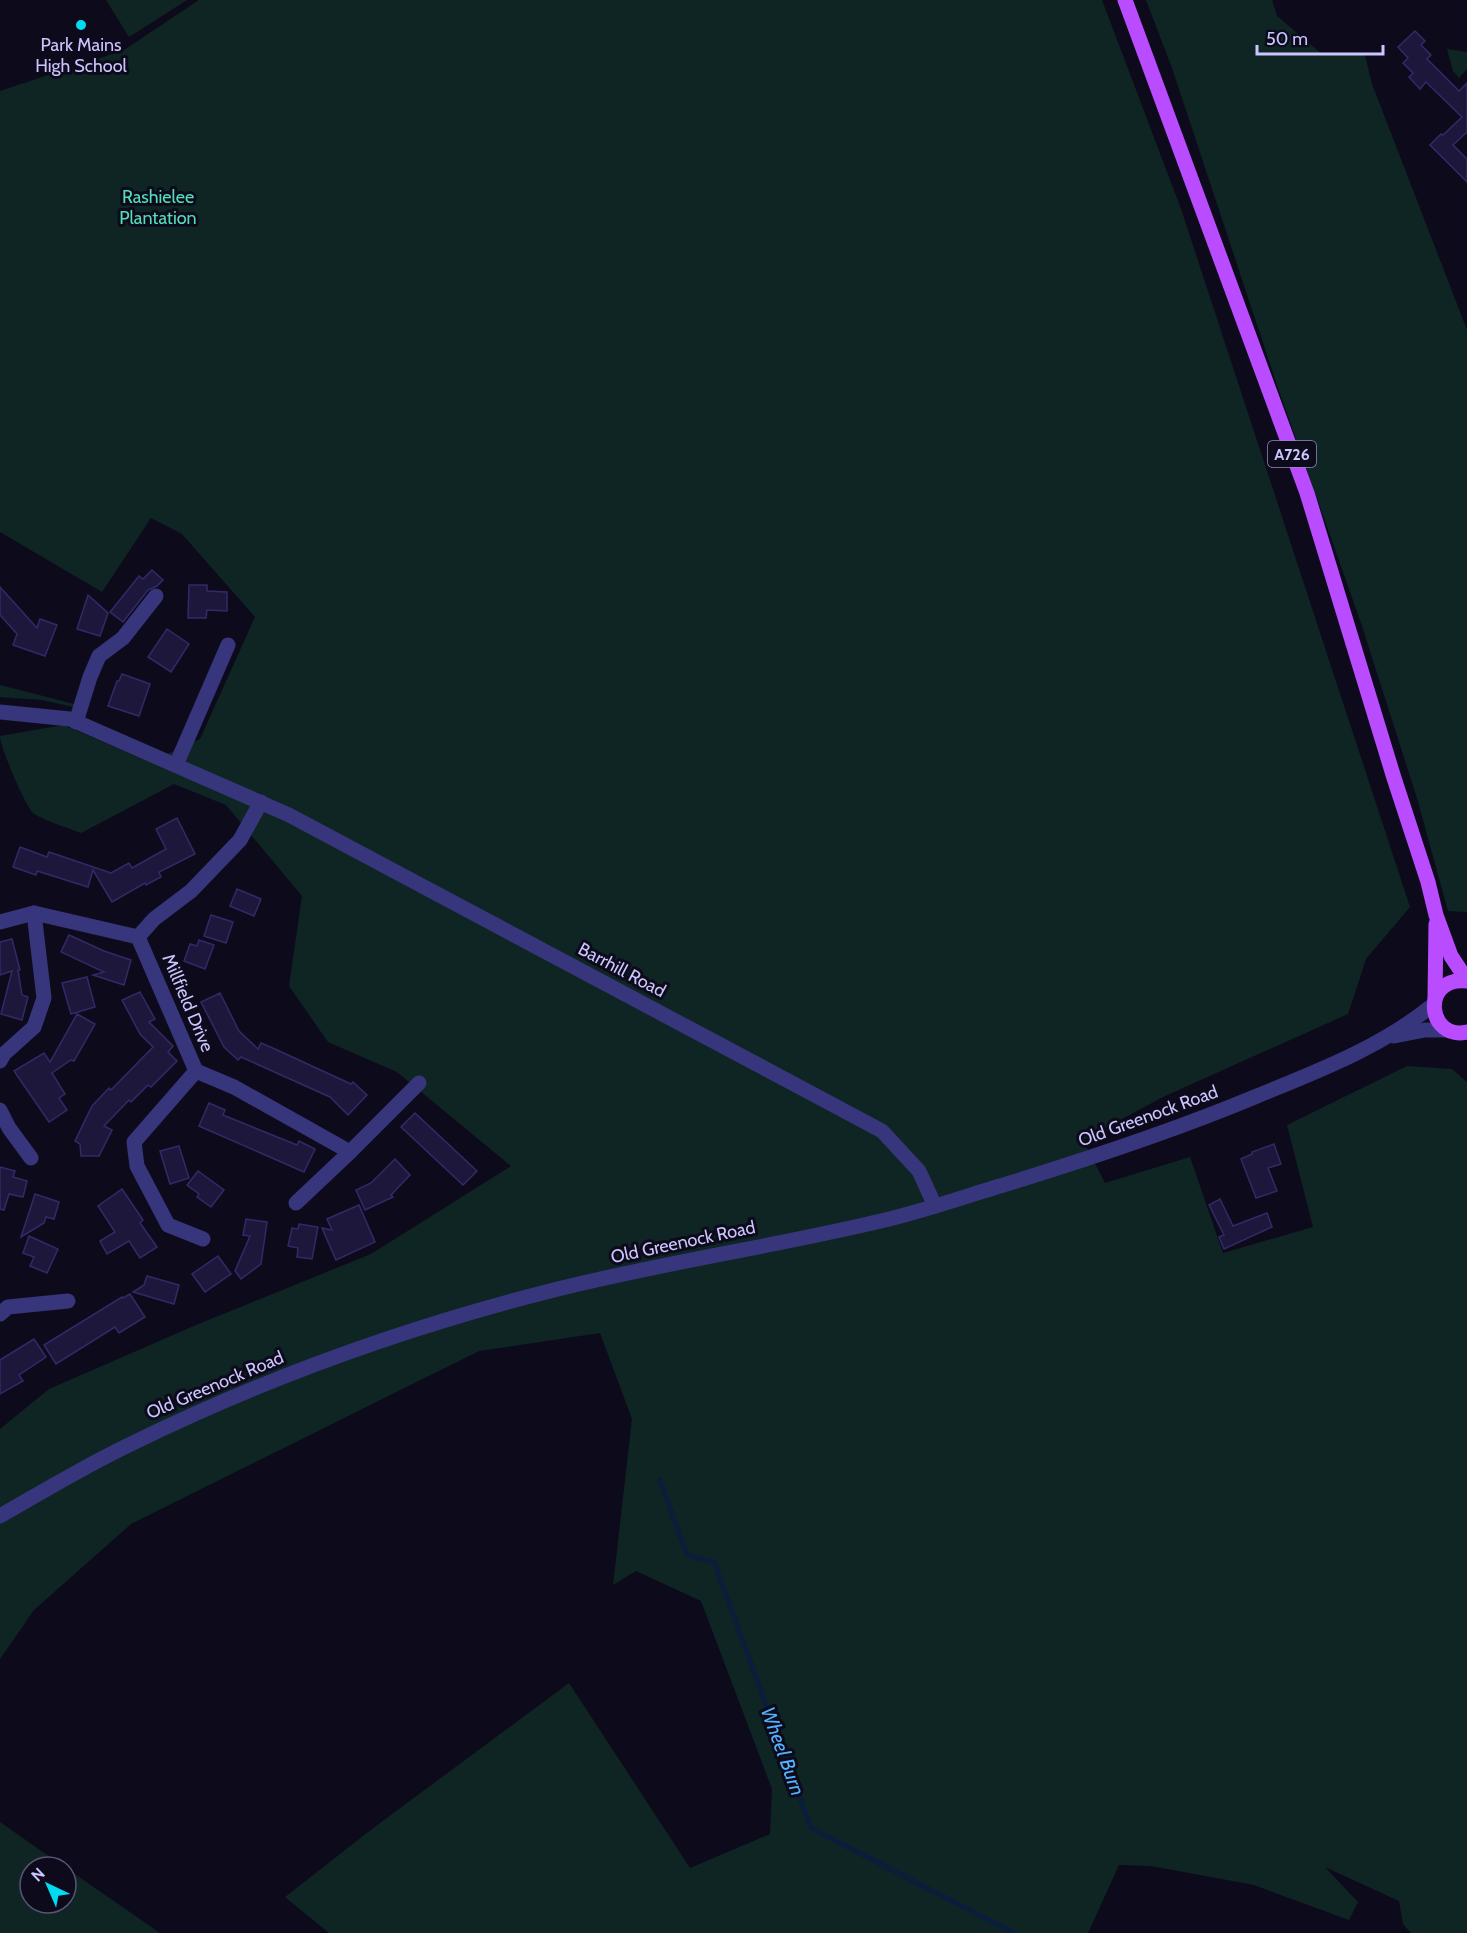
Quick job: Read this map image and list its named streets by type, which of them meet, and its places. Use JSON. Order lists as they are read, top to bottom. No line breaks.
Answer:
{"streets":{"main road":["A726"],"street":["Barrhill Road","Millfield Drive","Old Greenock Road"]},"crossings":[["A726","Old Greenock Road"],["Barrhill Road","Old Greenock Road"]],"water":["Wheel Burn"],"parks":["Rashielee Plantation"],"places":["Park Mains High School"],"scale_bar":"50 m","north":"top left"}
